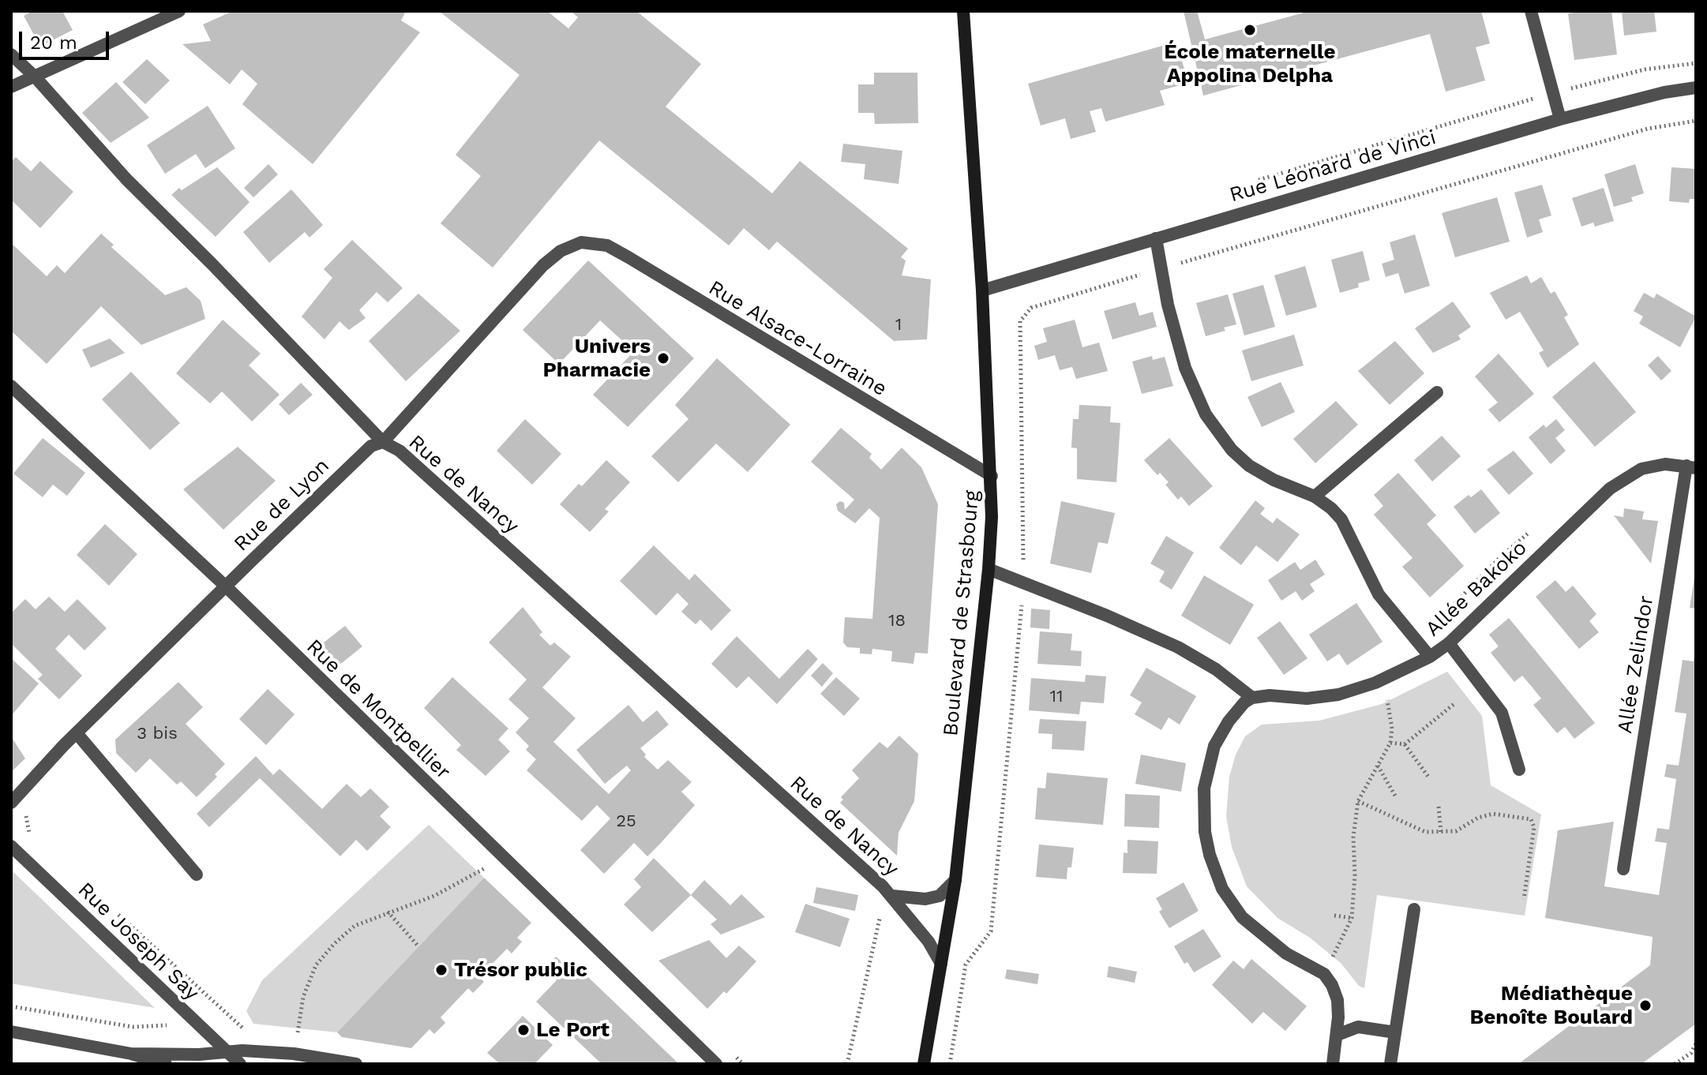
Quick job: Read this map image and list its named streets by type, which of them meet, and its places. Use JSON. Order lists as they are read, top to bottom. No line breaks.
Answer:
{"streets":{"main road":["Boulevard de Strasbourg"],"street":["Rue Léonard de Vinci","Rue Alsace-Lorraine","Rue de Nancy","Rue de Lyon","Allée Bakoko","Allée Zelindor","Rue de Montpellier","Rue Joseph Say"]},"crossings":[["Rue Léonard de Vinci","Boulevard de Strasbourg"],["Rue Alsace-Lorraine","Rue de Lyon"],["Rue Alsace-Lorraine","Boulevard de Strasbourg"],["Rue de Nancy","Rue de Lyon"],["Rue de Nancy","Boulevard de Strasbourg"],["Rue de Lyon","Rue de Montpellier"],["Allée Bakoko","Allée Zelindor"]],"places":["École maternelle Appolina Delpha","Univers Pharmacie","Trésor public","Médiathèque Benoîte Boulard","Le Port"],"house_numbers":["1","18","11","3 bis","25"],"scale_bar":"20 m"}
